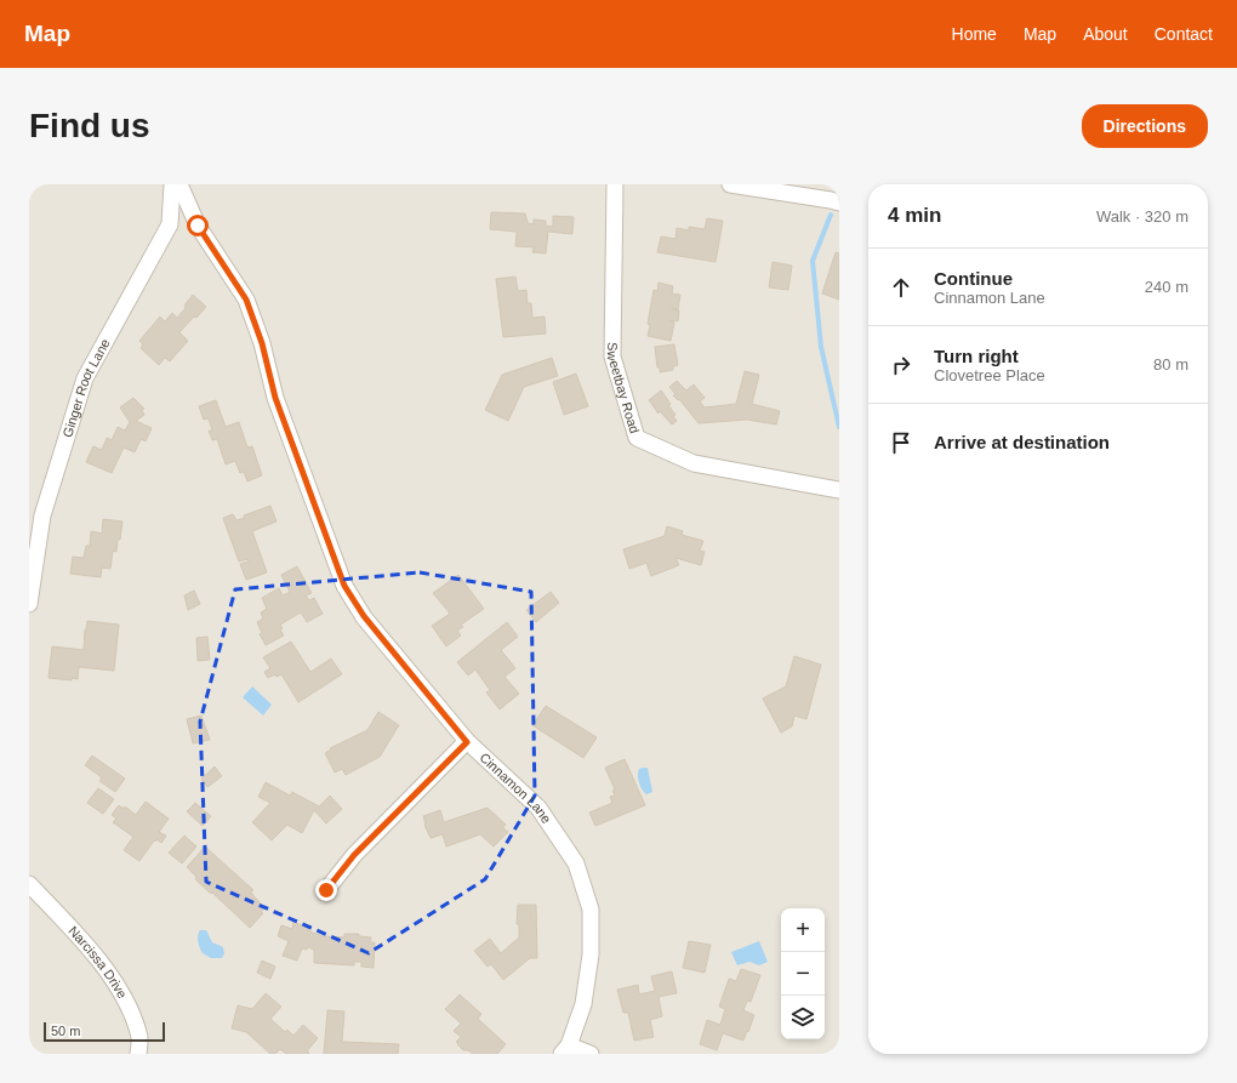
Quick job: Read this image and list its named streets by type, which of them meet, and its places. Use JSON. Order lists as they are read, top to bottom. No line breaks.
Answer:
{"streets":{"street":["Sweetbay Road","Ginger Root Lane","Cinnamon Lane","Narcissa Drive"]},"scale_bar":"50 m","page":{"header":"Map","nav":["Home","Map","About","Contact"],"buttons":"Directions","title":"Find us","heading":["4 min","Walk · 320 m"],"list":[["Continue","Cinnamon Lane","240 m"],["Turn right","Clovetree Place","80 m"],"Arrive at destination"],"map_buttons":["+","−"],"scale":"50 m"}}
